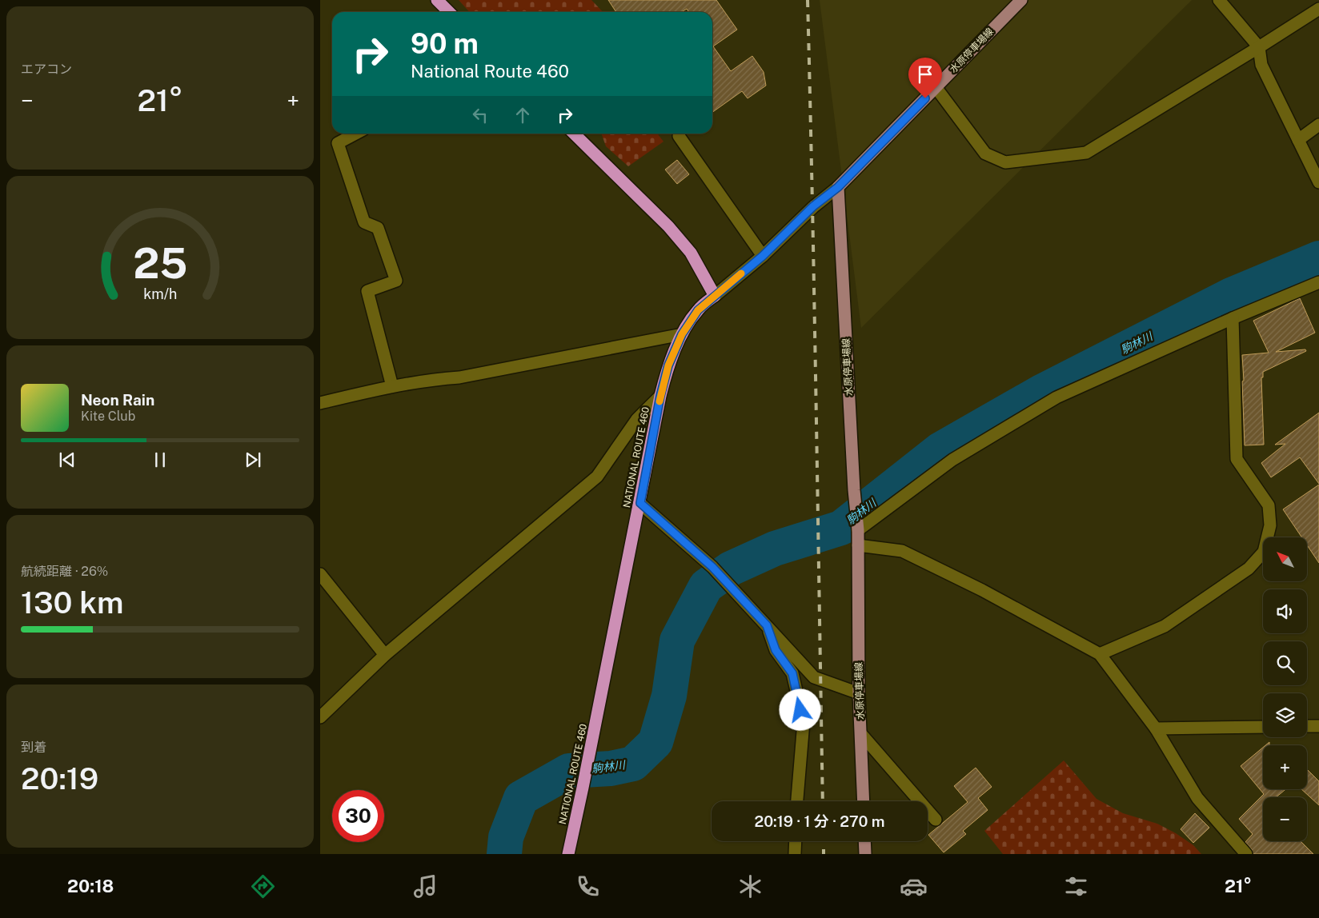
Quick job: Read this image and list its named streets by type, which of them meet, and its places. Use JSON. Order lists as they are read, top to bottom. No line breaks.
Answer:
{"streets":{"highway":["NATIONAL ROUTE 460"],"main road":["水原停車場線"]},"water":["駒林川"],"north":"top left","page":{"tile":["エアコン",["航続距離 · 26%","130 km"],["到着","20:19"]],"turn":["90 m","National Route 460"],"heat":["−","21°","+"],"song":["Neon Rain","Kite Club"],"map_buttons":["+","−"],"limit":"30","trip":"20:19 · 1 分 · 270 m","tabs":["20:18","21°"],"gauge":["25","km/h"]}}
